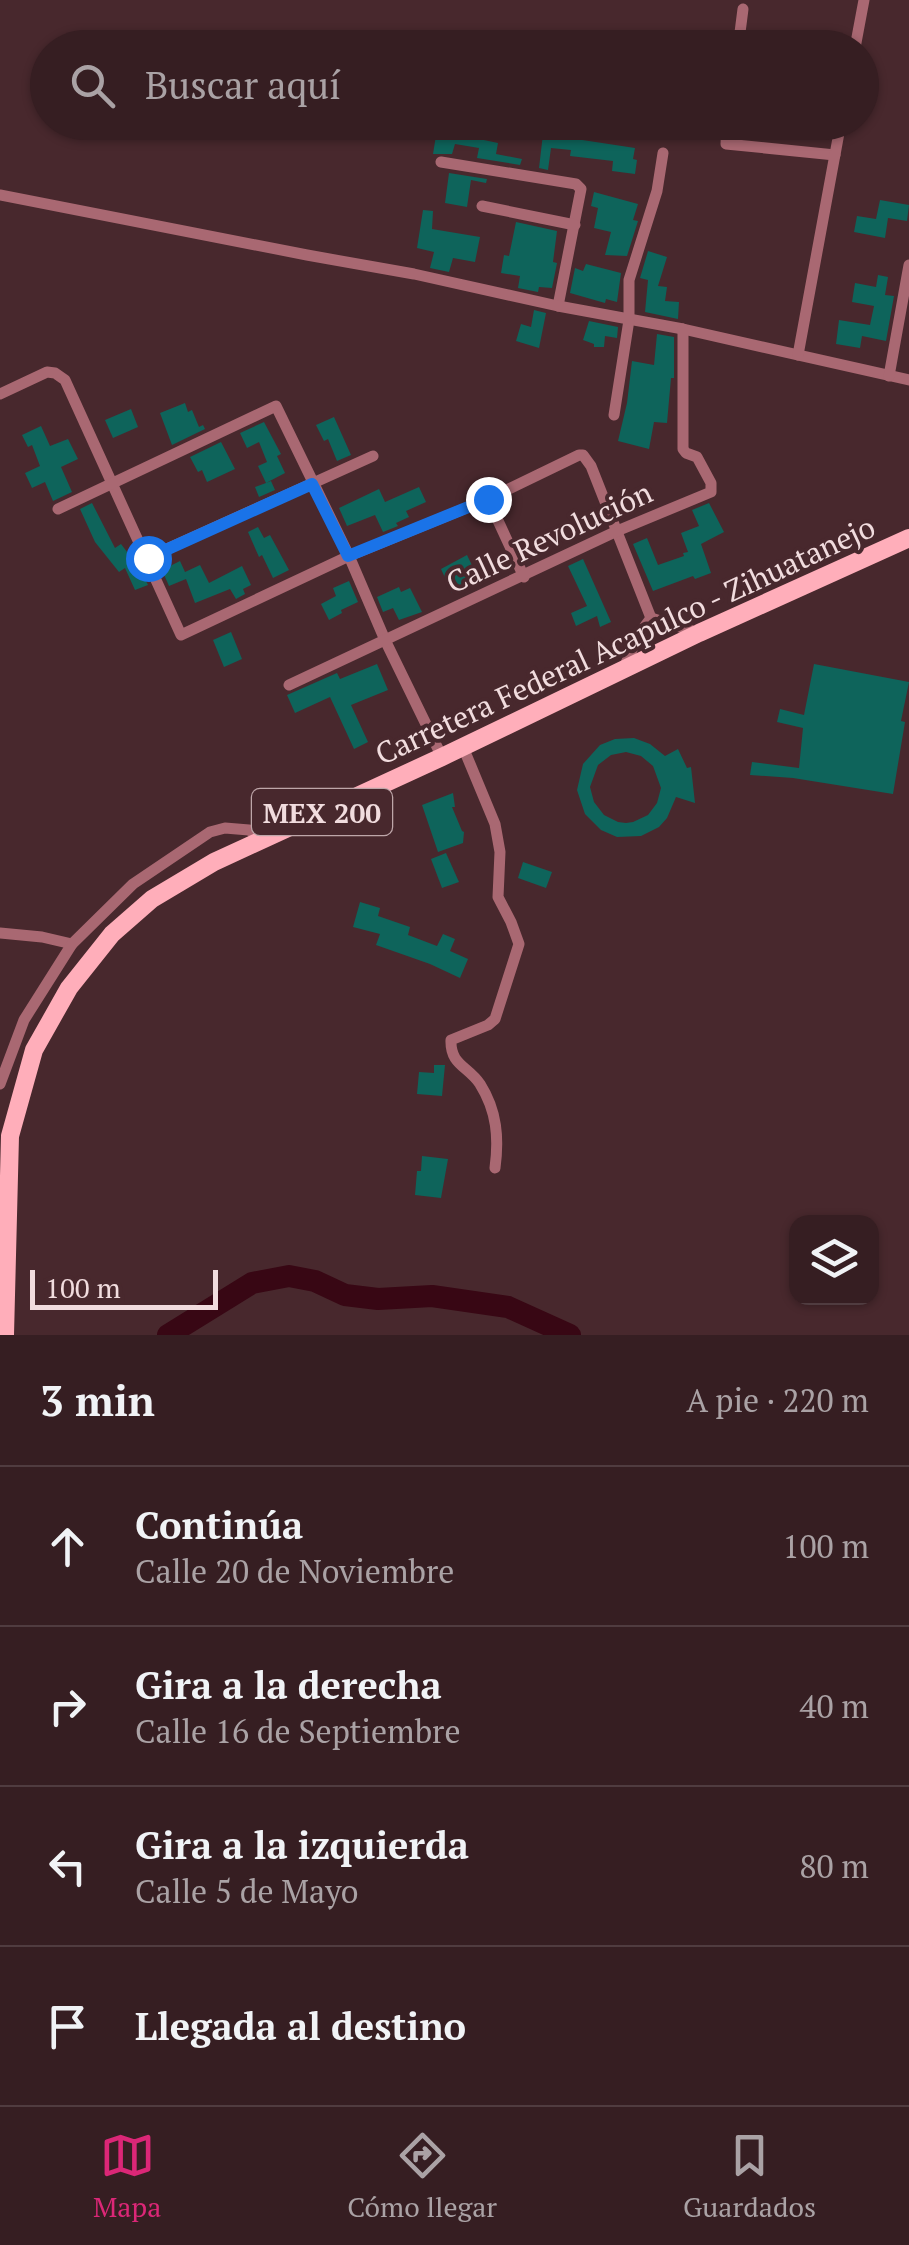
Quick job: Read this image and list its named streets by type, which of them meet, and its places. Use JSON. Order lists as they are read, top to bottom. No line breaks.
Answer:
{"streets":{"main road":["Carretera Federal Acapulco - Zihuatanejo","MEX 200"],"street":["Calle Revolución"]},"scale_bar":"100 m","page":{"search":"Buscar aquí","scale":"100 m","heading":["3 min","A pie · 220 m"],"list":[["Continúa","Calle 20 de Noviembre","100 m"],["Gira a la derecha","Calle 16 de Septiembre","40 m"],["Gira a la izquierda","Calle 5 de Mayo","80 m"],"Llegada al destino"],"nav":["Mapa","Cómo llegar","Guardados"]}}
